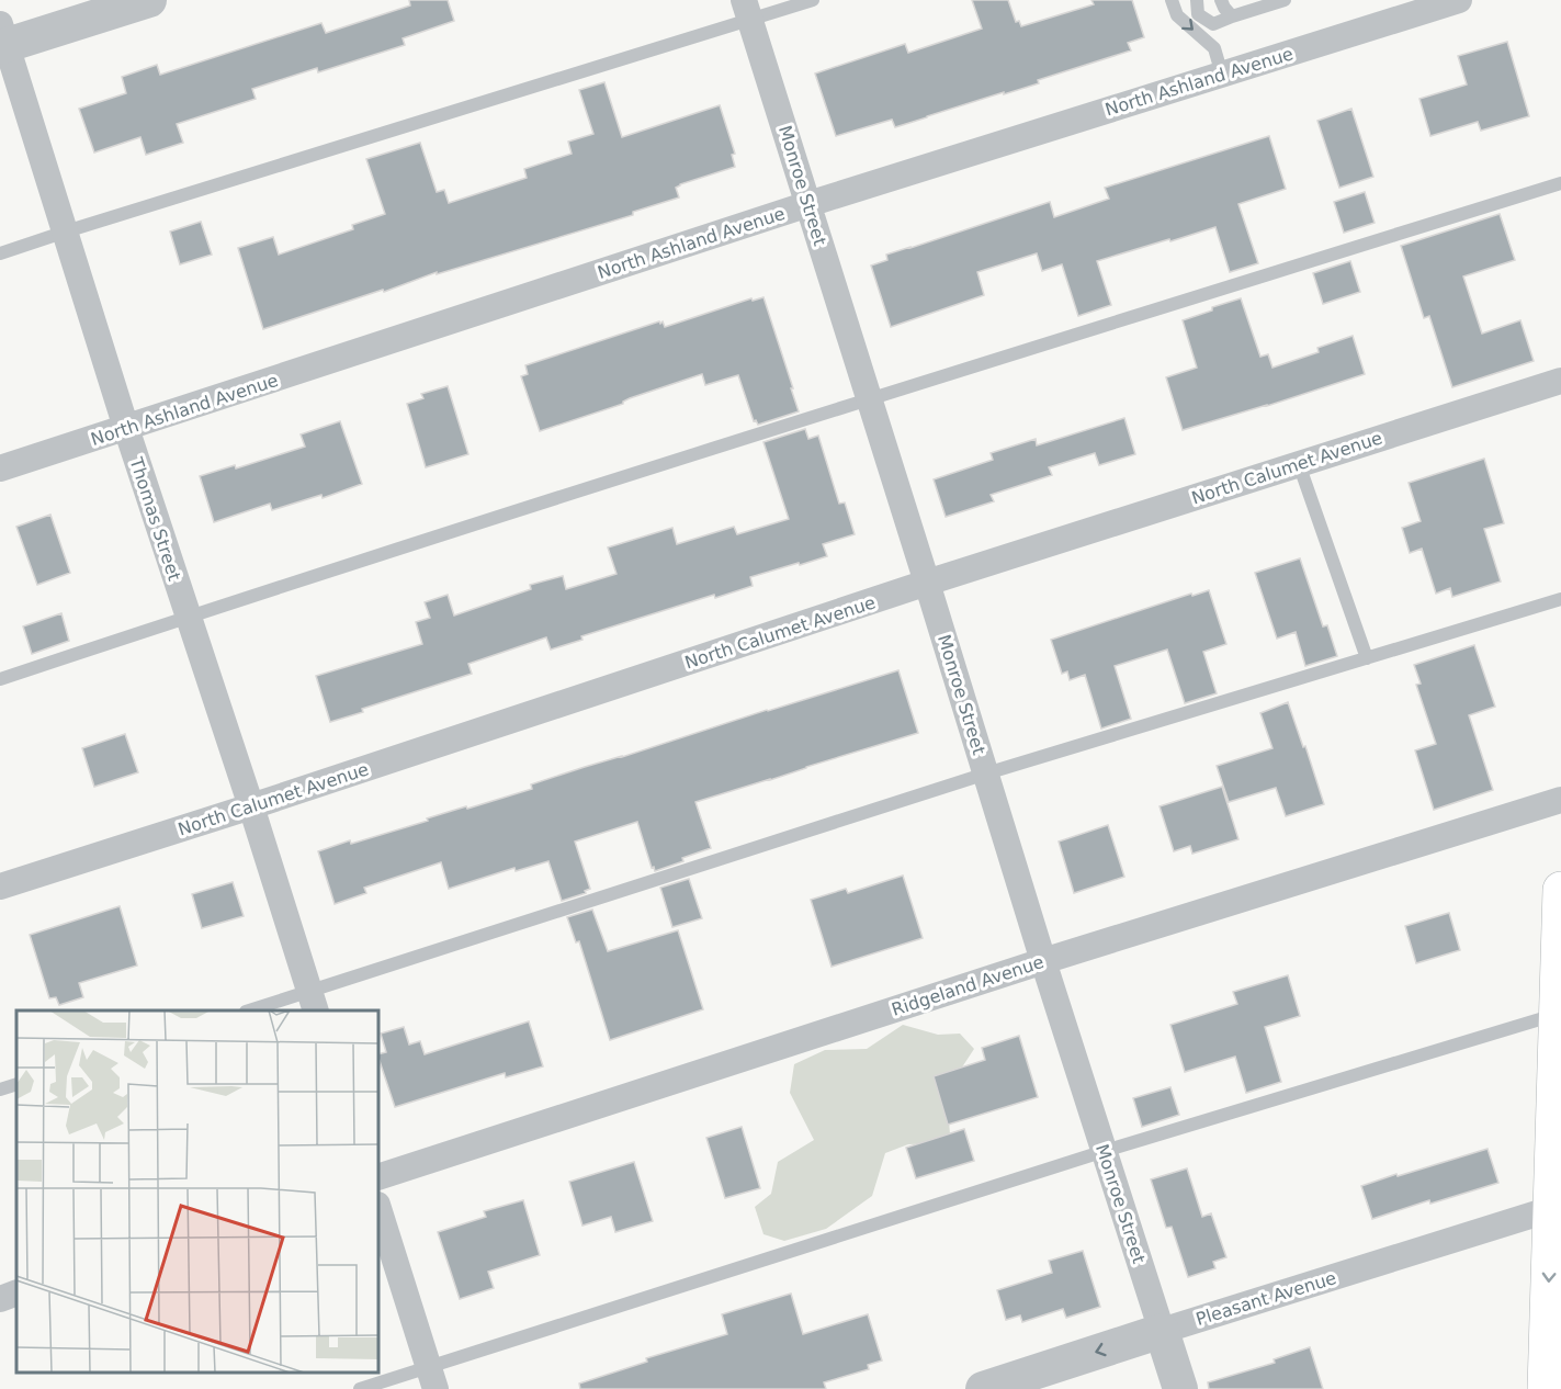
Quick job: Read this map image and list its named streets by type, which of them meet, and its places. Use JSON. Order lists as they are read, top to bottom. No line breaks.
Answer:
{"streets":{"street":["North Ashland Avenue","Monroe Street","North Calumet Avenue","Thomas Street","Ridgeland Avenue","Pleasant Avenue"]},"crossings":[["North Ashland Avenue","Monroe Street"],["North Ashland Avenue","Thomas Street"],["Monroe Street","North Calumet Avenue"],["Monroe Street","Ridgeland Avenue"],["Monroe Street","Pleasant Avenue"],["North Calumet Avenue","Thomas Street"]]}
